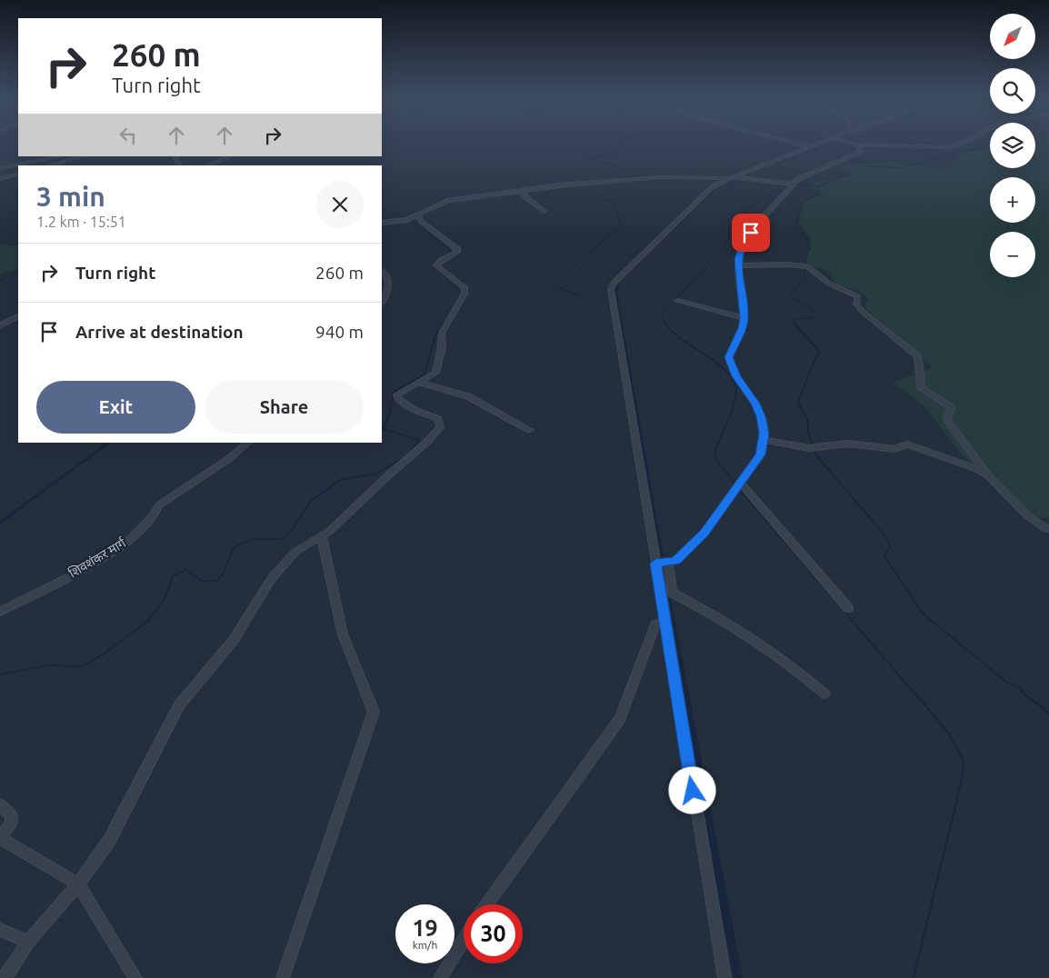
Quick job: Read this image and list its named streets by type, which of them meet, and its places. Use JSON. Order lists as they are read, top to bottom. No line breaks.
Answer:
{"streets":{"street":["शिवशंकर मार्ग"]},"north":"bottom left","page":{"map_buttons":["+","−"],"turn":["260 m","Turn right"],"heading":["3 min","1.2 km · 15:51"],"list":[{"name":"Turn right","value":"260 m"},{"name":"Arrive at destination","value":"940 m"}],"buttons":["Exit","Share"],"speed":"19 km/h","limit":"30"}}
